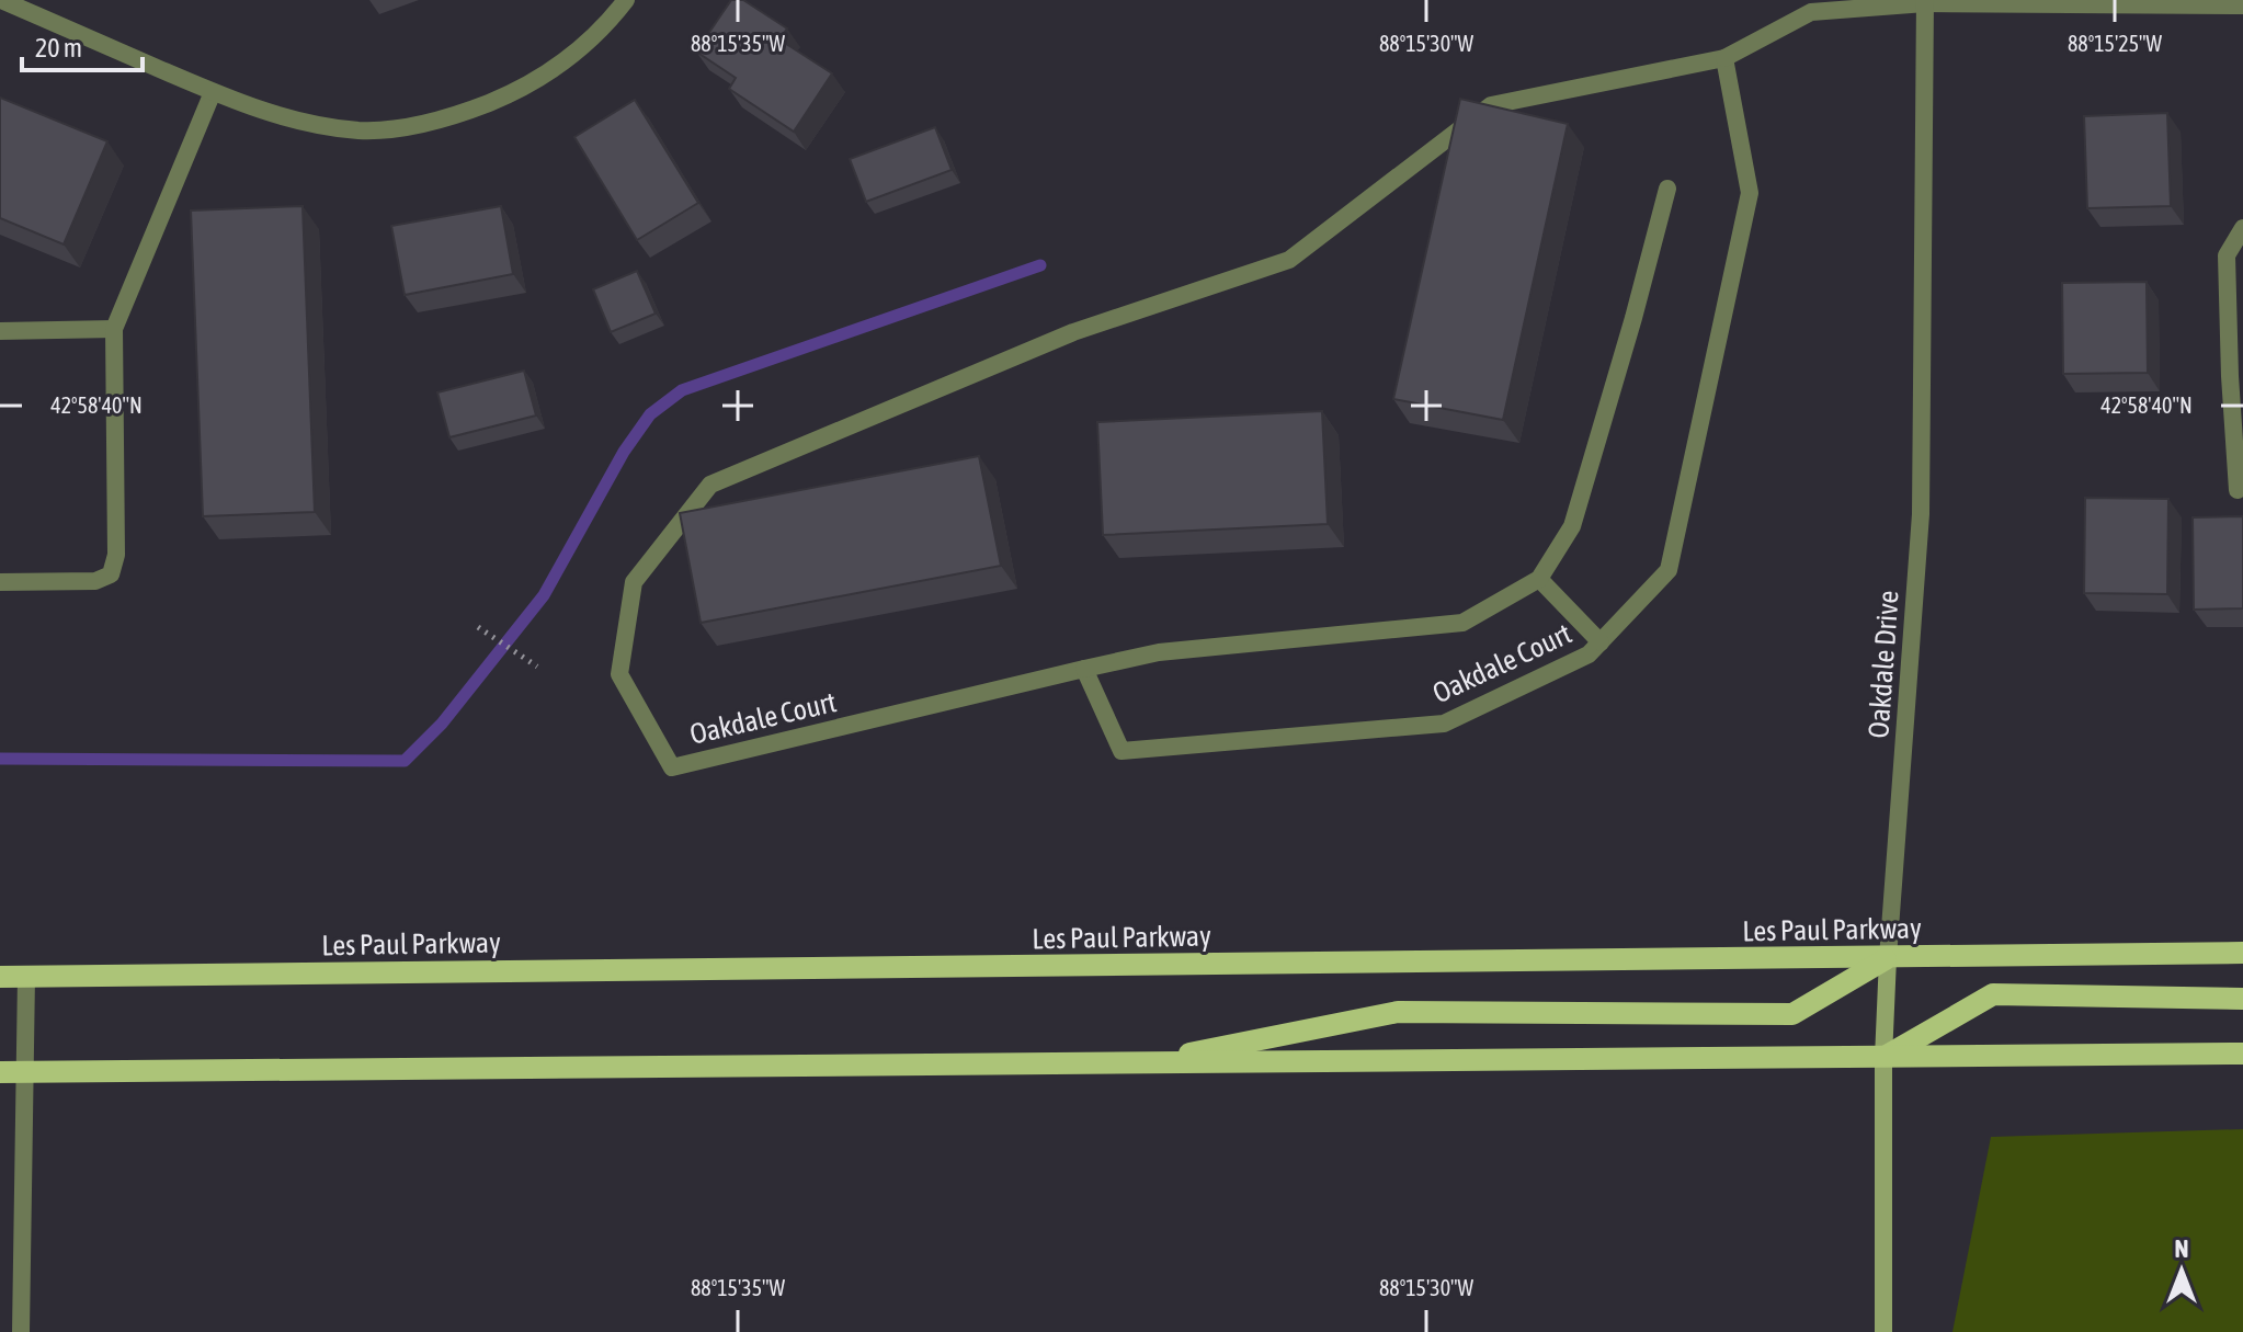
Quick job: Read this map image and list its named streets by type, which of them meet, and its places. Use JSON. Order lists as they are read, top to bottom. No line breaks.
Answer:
{"streets":{"main road":["Oakdale Drive","Les Paul Parkway"],"street":["Oakdale Court"]},"crossings":[["Oakdale Court","Oakdale Drive"],["Oakdale Drive","Les Paul Parkway"]],"scale_bar":"20 m","north":"top","coordinates":["88°15'35\"W","88°15'30\"W","88°15'25\"W","42°58'40\"N"]}
